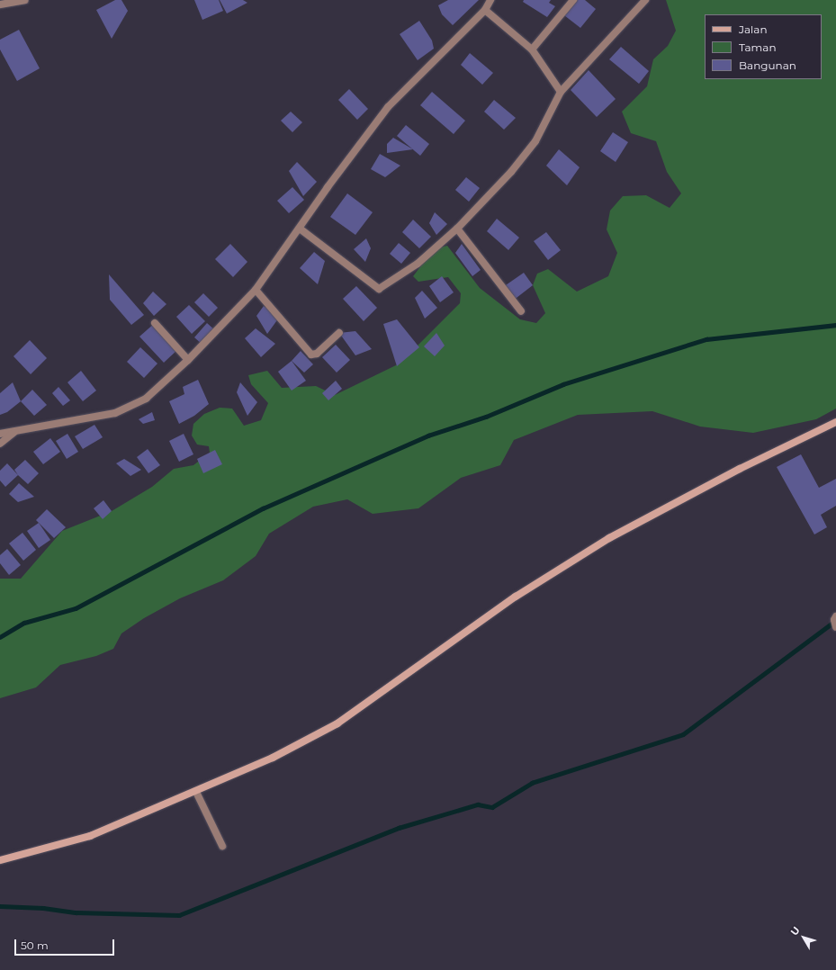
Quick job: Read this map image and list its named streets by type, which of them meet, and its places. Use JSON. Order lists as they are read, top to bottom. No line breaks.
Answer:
{"legend":["Jalan","Taman","Bangunan"],"scale_bar":"50 m","north":"top left"}
